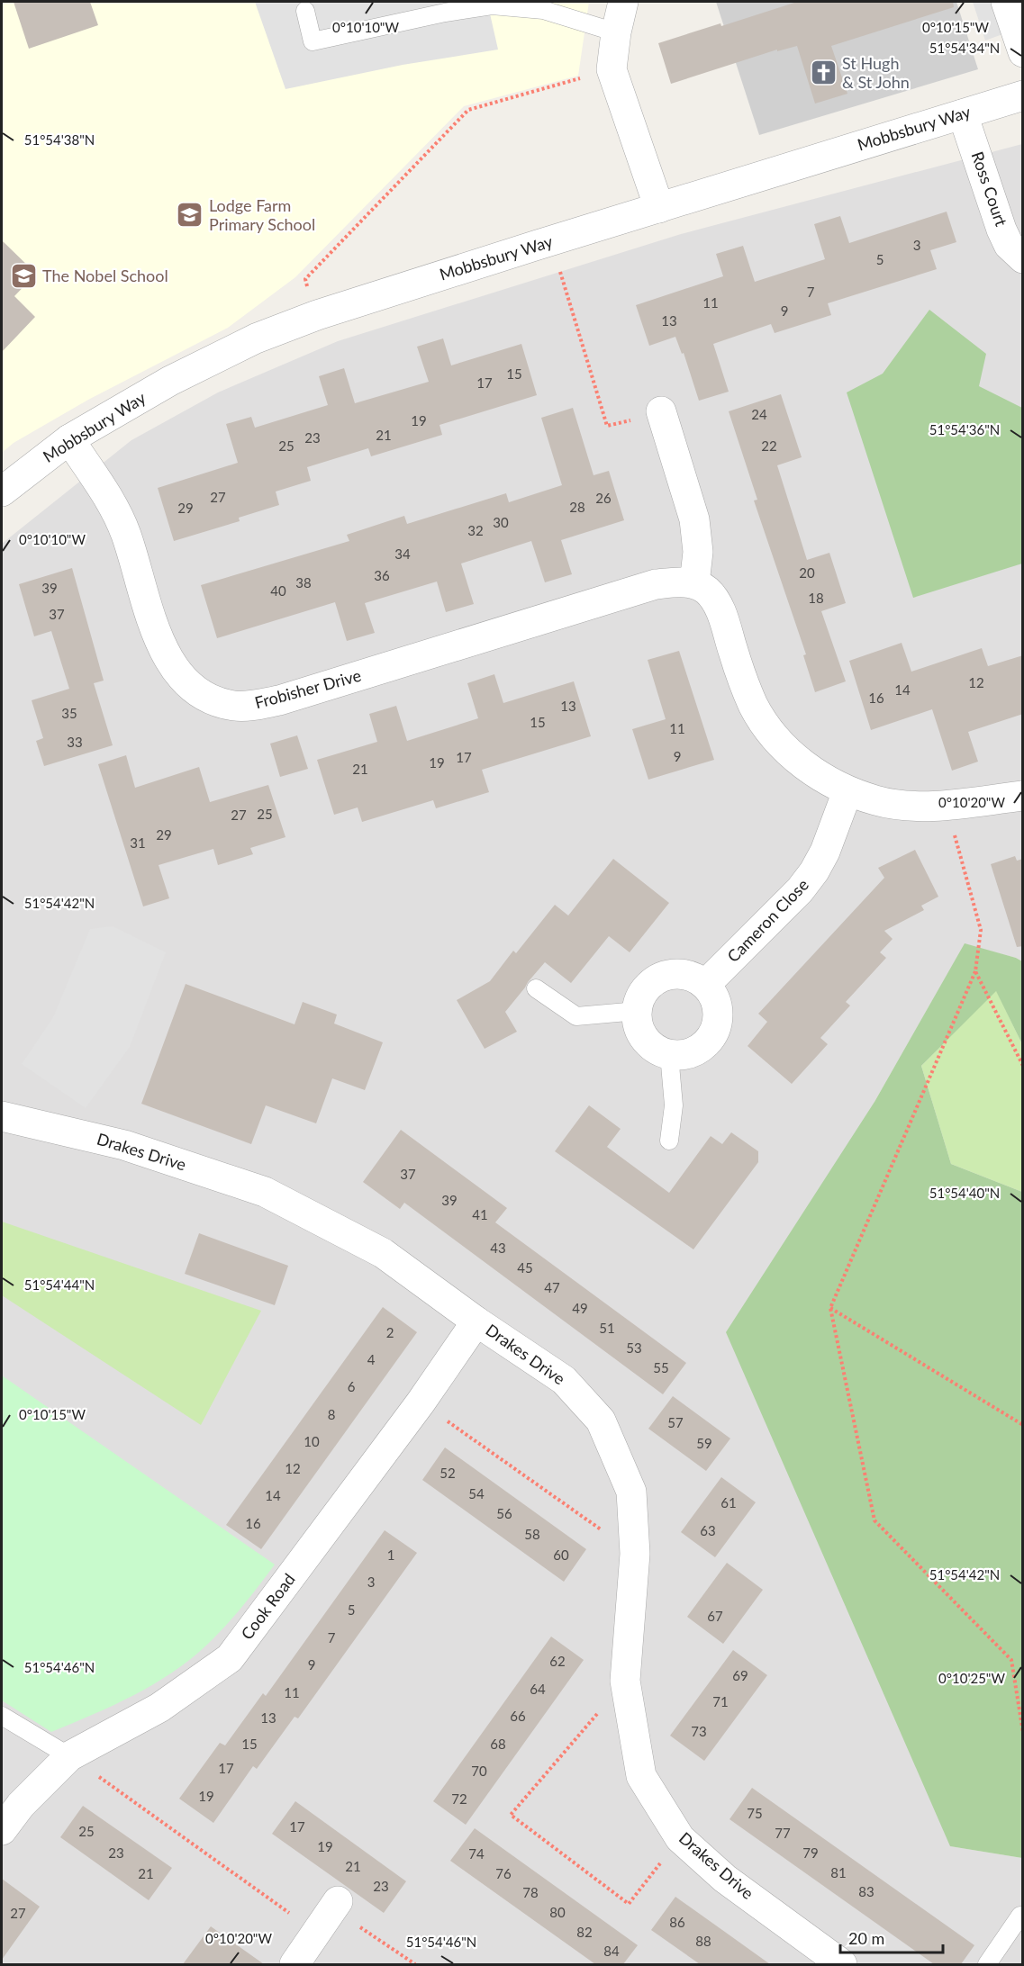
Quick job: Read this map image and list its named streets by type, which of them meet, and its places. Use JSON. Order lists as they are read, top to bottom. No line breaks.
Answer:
{"streets":{"street":["Mobbsbury Way","Ross Court","Frobisher Drive","Cameron Close","Drakes Drive","Cook Road"]},"crossings":[["Mobbsbury Way","Ross Court"],["Mobbsbury Way","Frobisher Drive"],["Drakes Drive","Cook Road"]],"places":{"church":["St Hugh & St John"],"school or university":["Lodge Farm Primary School","The Nobel School"]},"house_numbers":["3","5","7","11","9","13","15","17","24","19","21","23","25","22","27","26","28","29","30","32","34","20","36","38","39","40","18","37","12","14","16","13","35","15","11","33","9","17","19","21","25","27","29","31","37","39","41","43","45","47","49","51","2","53","4","55","6","8","57","10","59","12","52","54","14","61","56","16","63","58","1","60","3","5","67","7","62","9","69","64","11","71","66","13","73","15","68","17","70","19","72","75","17","25","77","19","23","79","74","21","81","21","76","23","83","78","80","27","86","82","88","84"],"scale_bar":"20 m","coordinates":["0°10'10\"W","0°10'15\"W","51°54'34\"N","51°54'38\"N","51°54'36\"N","0°10'20\"W","51°54'42\"N","51°54'40\"N","51°54'44\"N","51°54'46\"N","0°10'25\"W"]}
